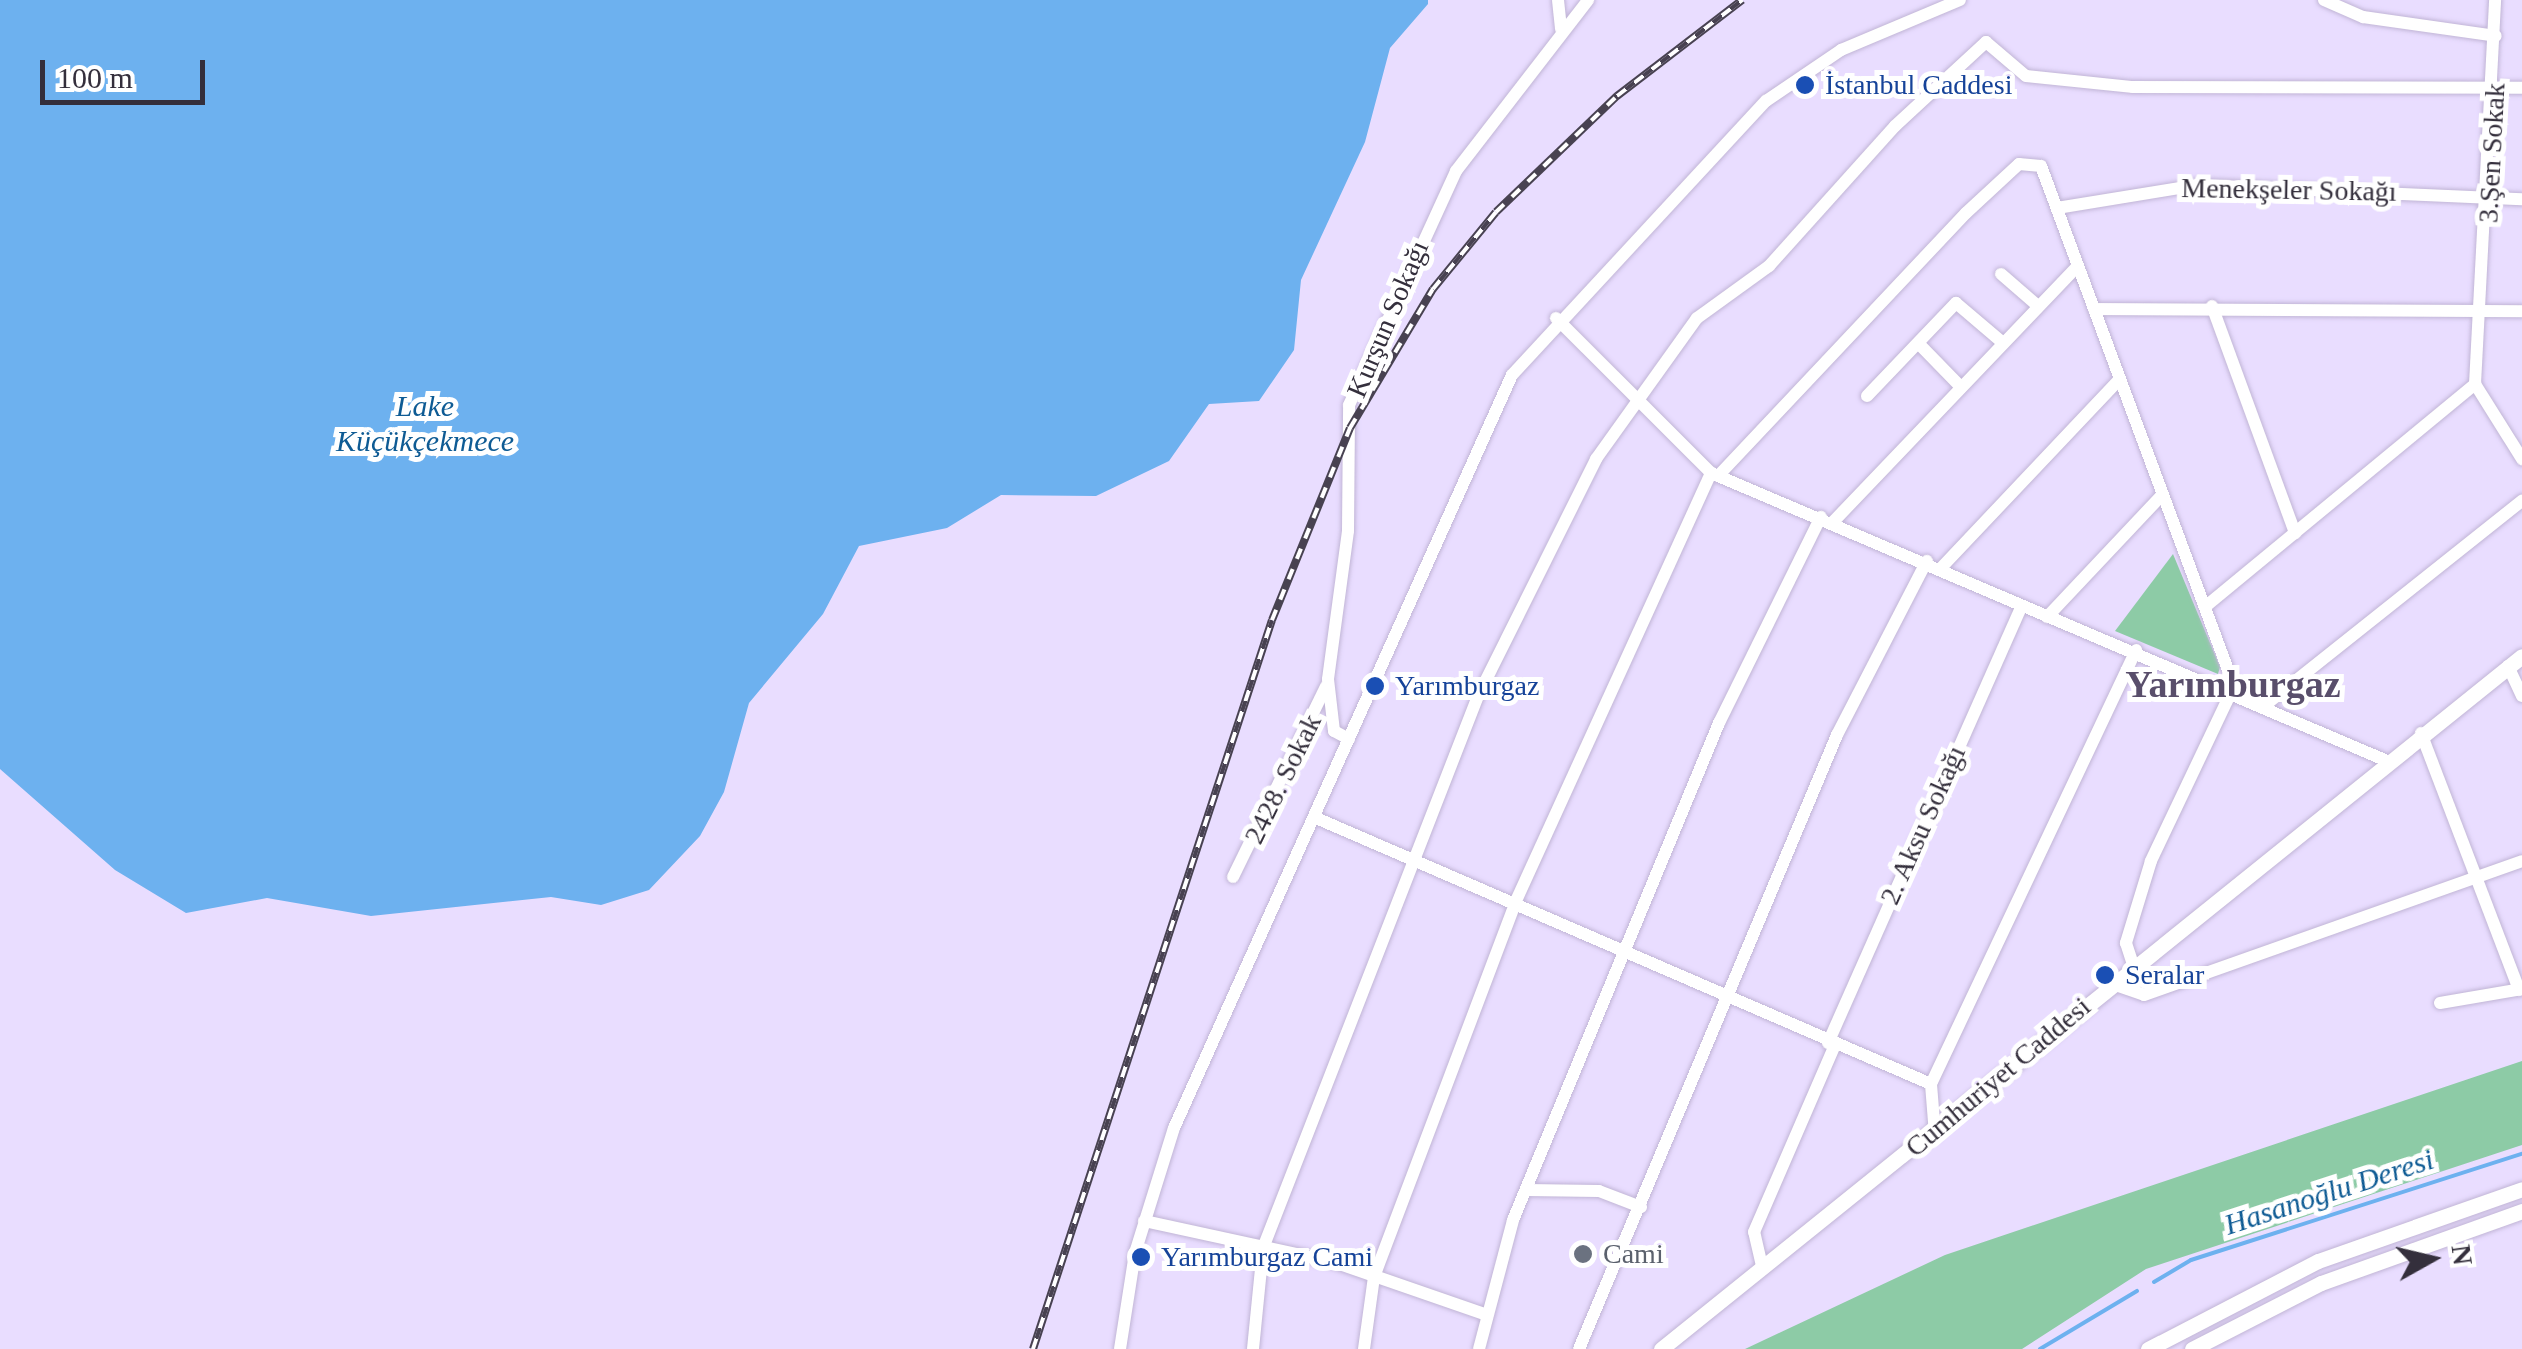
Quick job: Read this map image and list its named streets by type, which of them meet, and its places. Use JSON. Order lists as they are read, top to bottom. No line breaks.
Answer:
{"streets":{"main road":["Cumhuriyet Caddesi"],"street":["3.Şen Sokak","Menekşeler Sokağı","Kurşun Sokağı","2428. Sokak","2. Aksu Sokağı"]},"crossings":[["3.Şen Sokak","Menekşeler Sokağı"],["Kurşun Sokağı","2428. Sokak"],["2. Aksu Sokağı","Cumhuriyet Caddesi"]],"districts":["Yarımburgaz"],"water":["Lake Küçükçekmece","Hasanoğlu Deresi"],"places":["İstanbul Caddesi","Yarımburgaz","Seralar","Cami","Yarımburgaz Cami"],"scale_bar":"100 m","north":"right"}
